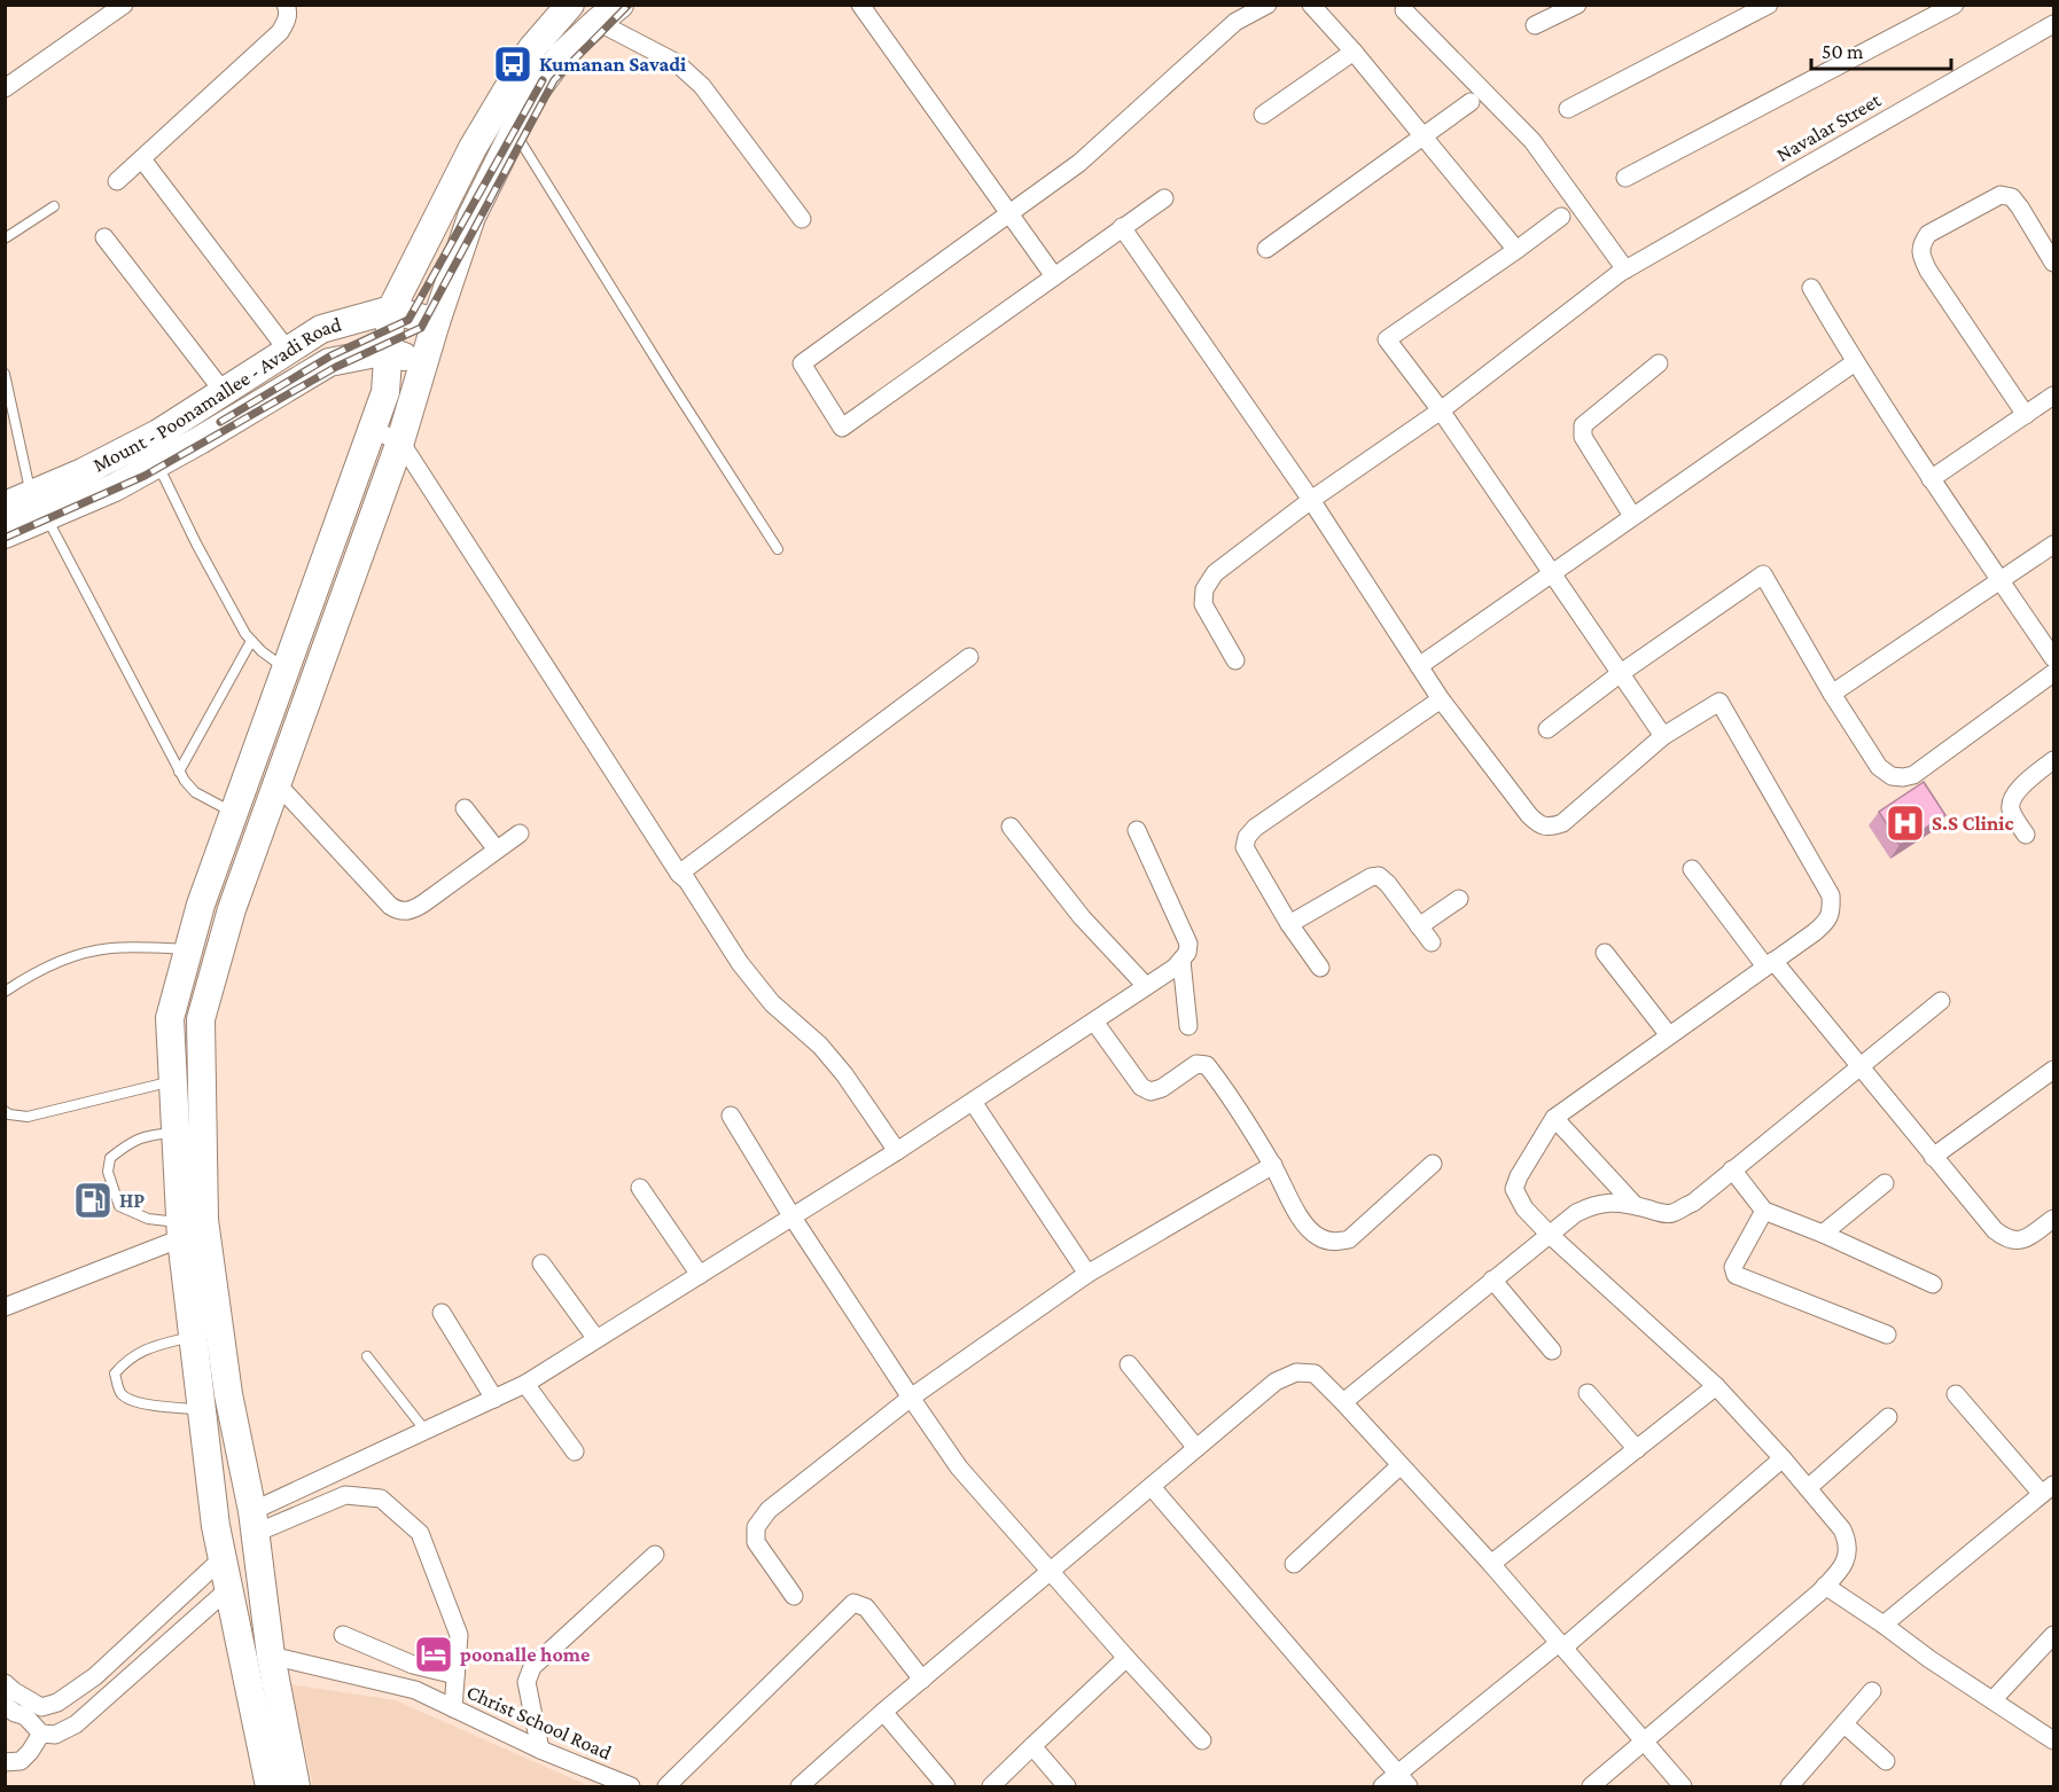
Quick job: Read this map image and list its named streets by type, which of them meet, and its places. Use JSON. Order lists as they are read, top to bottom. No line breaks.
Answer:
{"streets":{"main road":["Mount - Poonamallee - Avadi Road"],"street":["Navalar Street","Christ School Road"]},"places":{"bus stop":["Kumanan Savadi"],"hospital":["S.S Clinic"],"fuel station":["HP"],"hotel":["poonalle home"]},"scale_bar":"50 m"}
